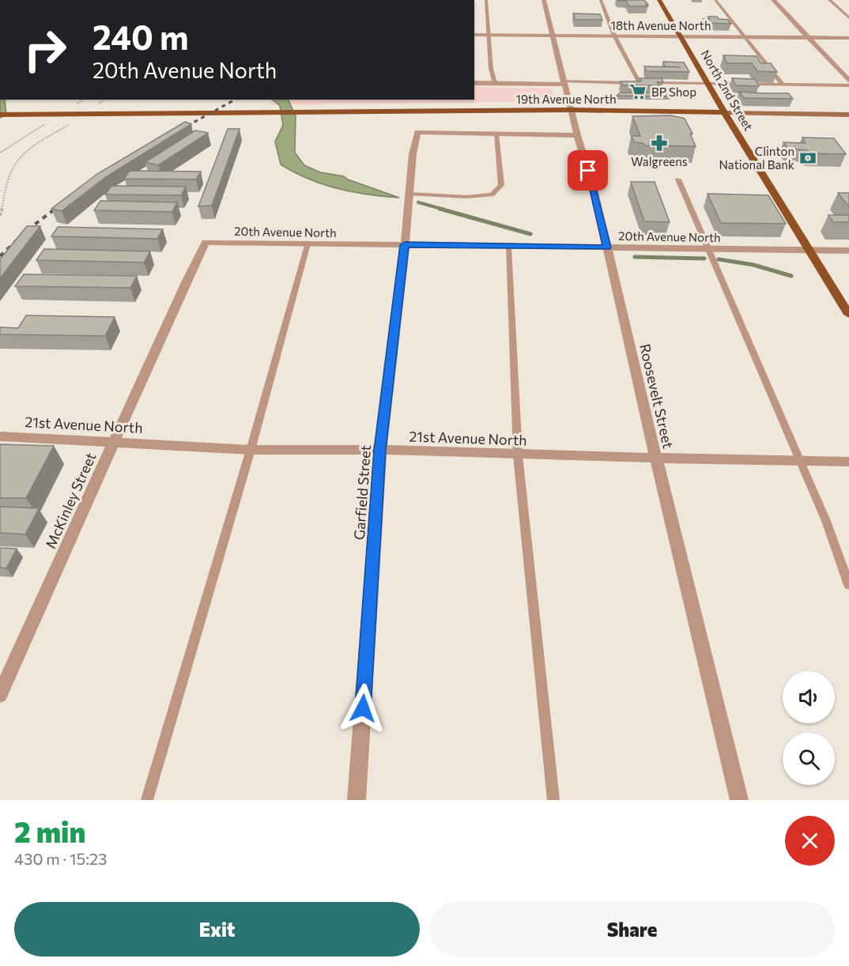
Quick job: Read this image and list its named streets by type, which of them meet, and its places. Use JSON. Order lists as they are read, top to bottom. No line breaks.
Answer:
{"streets":{"main road":["North 2nd Street","19th Avenue North"],"street":["18th Avenue North","20th Avenue North","Roosevelt Street","21st Avenue North","Garfield Street","McKinley Street"]},"crossings":[["18th Avenue North","North 2nd Street"],["18th Avenue North","Roosevelt Street"],["North 2nd Street","19th Avenue North"],["North 2nd Street","20th Avenue North"],["19th Avenue North","Roosevelt Street"],["20th Avenue North","Roosevelt Street"],["20th Avenue North","Garfield Street"],["20th Avenue North","McKinley Street"],["Roosevelt Street","21st Avenue North"],["21st Avenue North","Garfield Street"],["21st Avenue North","McKinley Street"]],"places":{"supermarket":["BP Shop"],"pharmacy":["Walgreens"],"bank":["Clinton National Bank"]},"page":{"turn":["240 m","20th Avenue North"],"heading":["2 min","430 m · 15:23"],"buttons":["Exit","Share"]}}
